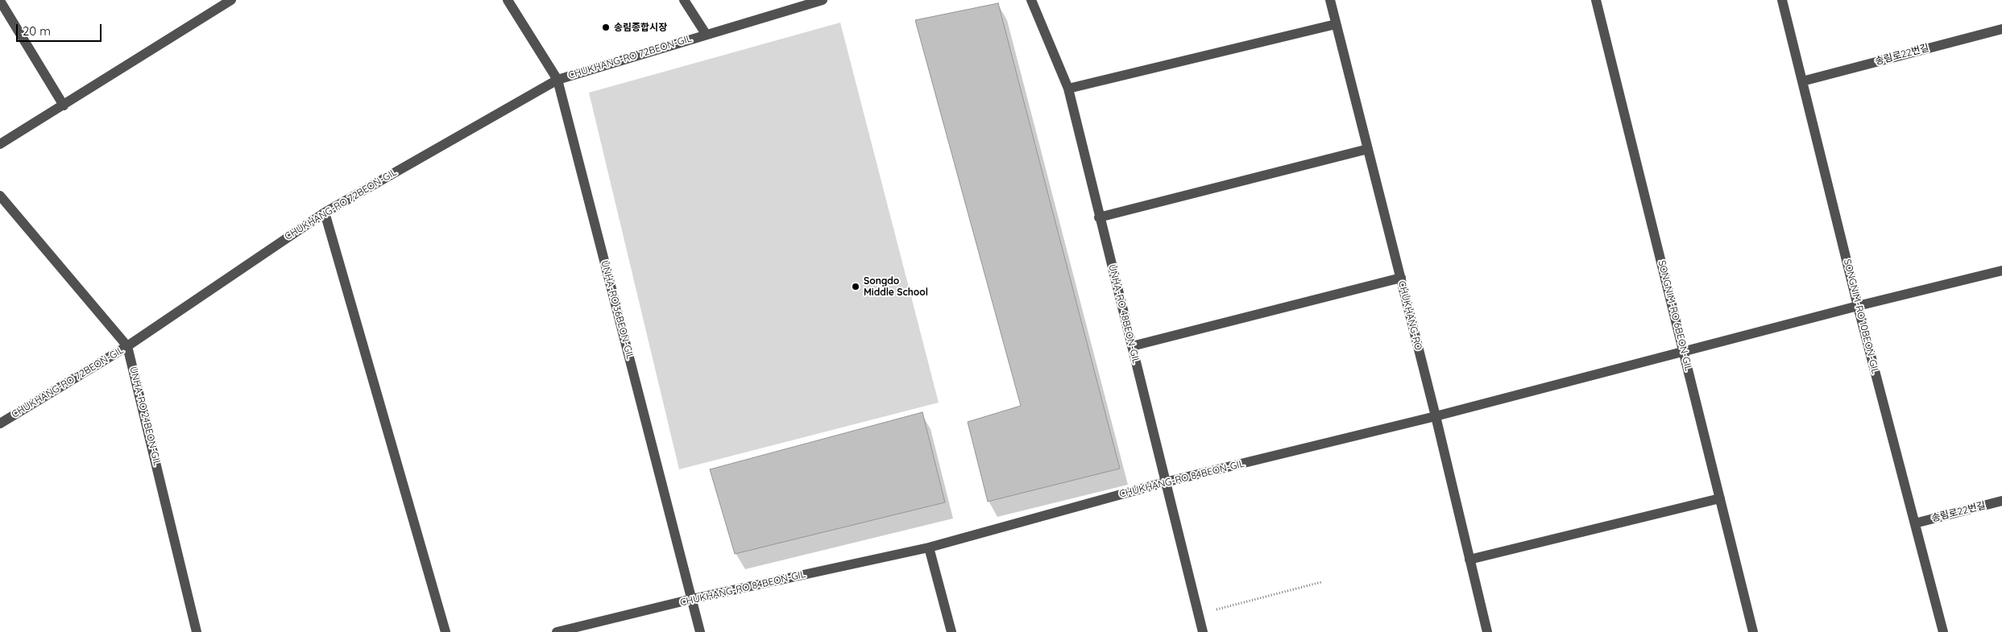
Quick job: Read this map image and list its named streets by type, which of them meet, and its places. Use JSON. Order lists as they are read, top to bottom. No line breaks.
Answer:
{"streets":{"street":["송림로22번길","CHUKHANG-RO 72BEON-GIL","UNHA-RO 36BEON-GIL","UNHA-RO 48BEON-GIL","CHUKHANG-RO","SONGNIM-RO 6BEON-GIL","SONGNIM-RO 10BEON-GIL","UNHA-RO 24BEON-GIL","CHUKHANG-RO 84BEON-GIL"]},"crossings":[["송림로22번길","SONGNIM-RO 10BEON-GIL"],["CHUKHANG-RO 72BEON-GIL","UNHA-RO 36BEON-GIL"],["CHUKHANG-RO 72BEON-GIL","UNHA-RO 24BEON-GIL"],["UNHA-RO 36BEON-GIL","CHUKHANG-RO 84BEON-GIL"],["UNHA-RO 48BEON-GIL","CHUKHANG-RO 84BEON-GIL"],["CHUKHANG-RO","CHUKHANG-RO 84BEON-GIL"],["SONGNIM-RO 6BEON-GIL","CHUKHANG-RO 84BEON-GIL"],["SONGNIM-RO 10BEON-GIL","CHUKHANG-RO 84BEON-GIL"]],"places":["송림종합시장","Songdo Middle School"],"scale_bar":"20 m"}
